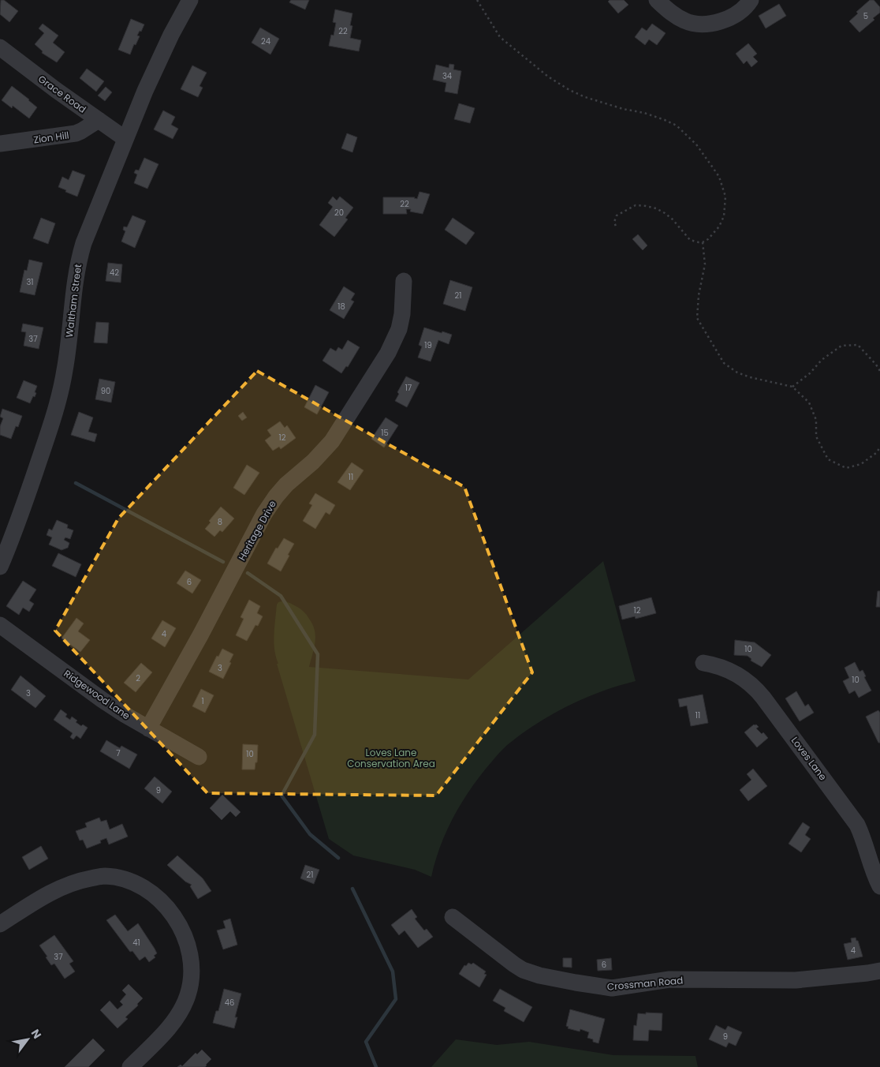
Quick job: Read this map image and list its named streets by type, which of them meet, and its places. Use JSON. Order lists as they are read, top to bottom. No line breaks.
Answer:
{"streets":{"street":["Grace Road","Zion Hill","Waltham Street","Heritage Drive","Ridgewood Lane","Loves Lane","Crossman Road"]},"crossings":[["Grace Road","Zion Hill"],["Grace Road","Waltham Street"],["Heritage Drive","Ridgewood Lane"]],"parks":["Loves Lane Conservation Area"],"house_numbers":["5","22","24","34","22","20","42","31","21","18","37","19","17","90","15","12","11","8","6","12","4","10","3","2","10","3","1","11","7","10","9","21","41","4","37","6","46","9"],"north":"top right"}
